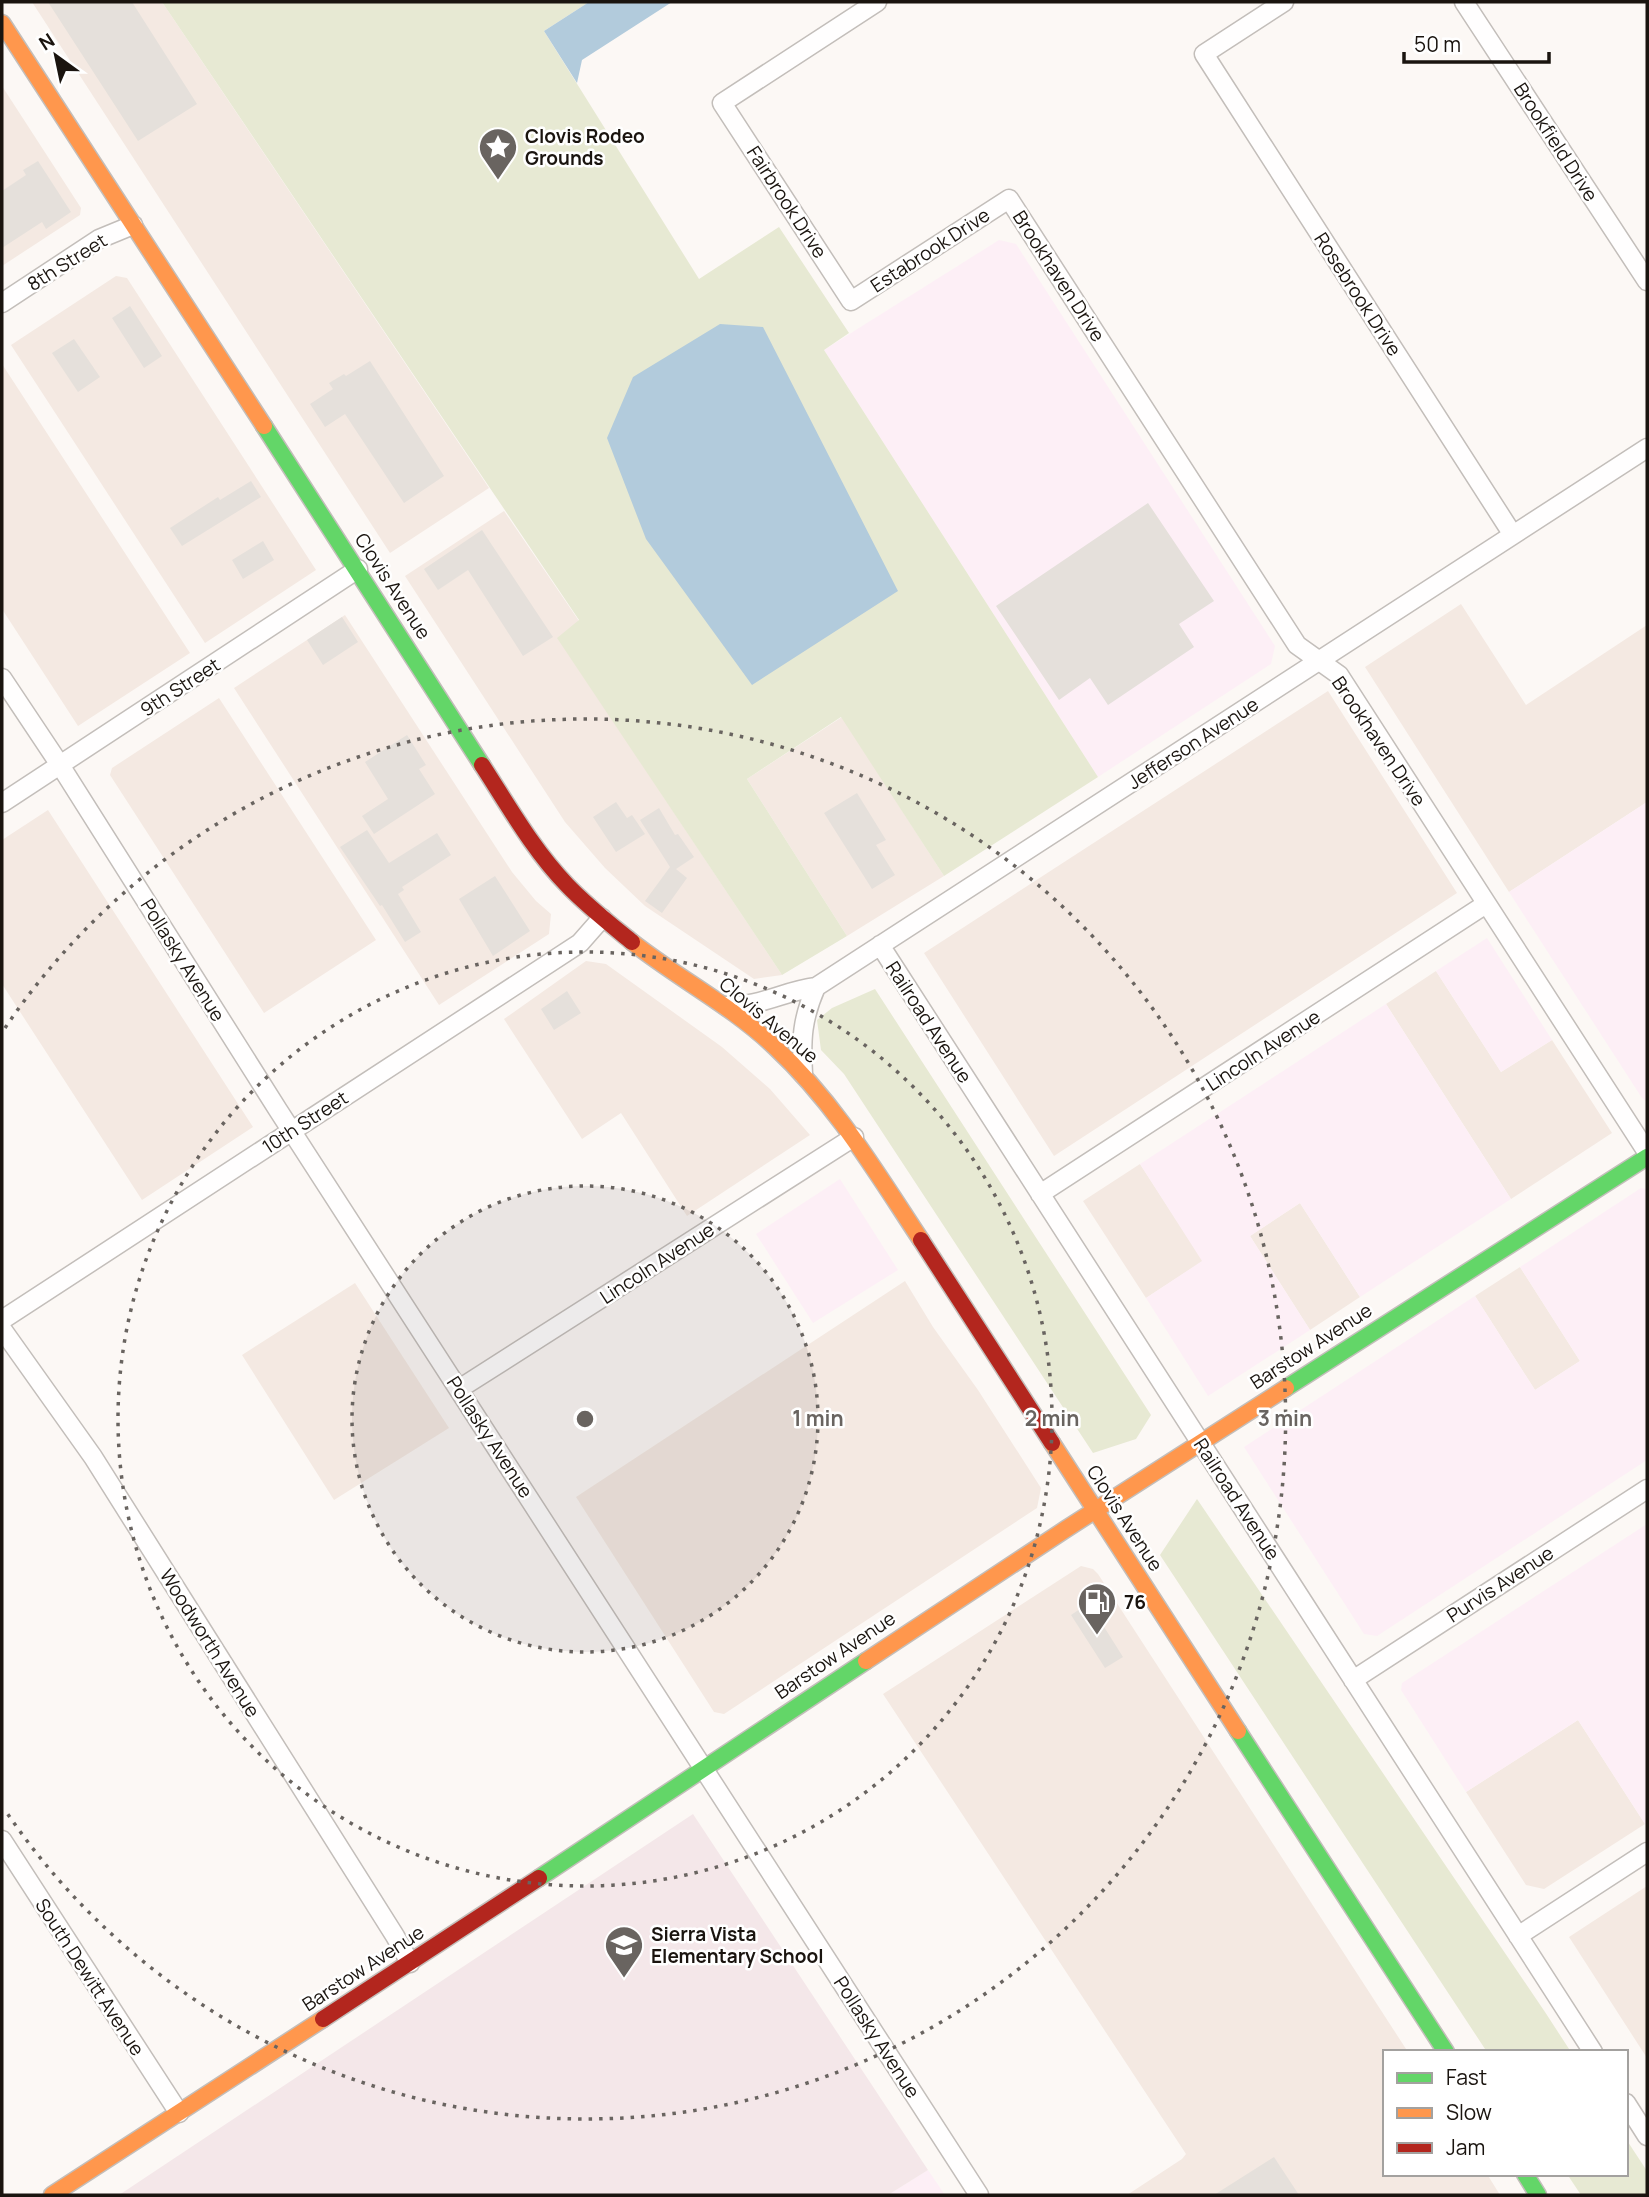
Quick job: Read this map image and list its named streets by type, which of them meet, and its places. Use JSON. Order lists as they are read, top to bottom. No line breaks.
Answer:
{"streets":{"main road":["Clovis Avenue","Barstow Avenue"],"street":["Brookfield Drive","Fairbrook Drive","Estabrook Drive","8th Street","Brookhaven Drive","Rosebrook Drive","9th Street","Jefferson Avenue","Pollasky Avenue","Railroad Avenue","Lincoln Avenue","10th Street","Purvis Avenue","Woodworth Avenue","South Dewitt Avenue"]},"crossings":[["Fairbrook Drive","Estabrook Drive"],["Estabrook Drive","Brookhaven Drive"],["8th Street","Clovis Avenue"],["Brookhaven Drive","Jefferson Avenue"],["Brookhaven Drive","Lincoln Avenue"],["Brookhaven Drive","Barstow Avenue"],["Rosebrook Drive","Jefferson Avenue"],["Clovis Avenue","9th Street"],["Clovis Avenue","Jefferson Avenue"],["Clovis Avenue","Lincoln Avenue"],["Clovis Avenue","10th Street"],["Clovis Avenue","Barstow Avenue"],["9th Street","Pollasky Avenue"],["Jefferson Avenue","Railroad Avenue"],["Pollasky Avenue","Lincoln Avenue"],["Pollasky Avenue","10th Street"],["Pollasky Avenue","Barstow Avenue"],["Railroad Avenue","Lincoln Avenue"],["Railroad Avenue","Barstow Avenue"],["Railroad Avenue","Purvis Avenue"],["Barstow Avenue","Woodworth Avenue"],["Barstow Avenue","South Dewitt Avenue"]],"places":{"place":["Clovis Rodeo Grounds"],"fuel station":["76"],"school or university":["Sierra Vista Elementary School"]},"legend":["Fast","Slow","Jam"],"scale_bar":"50 m","north":"top left","rings":["1 min","2 min","3 min"]}
